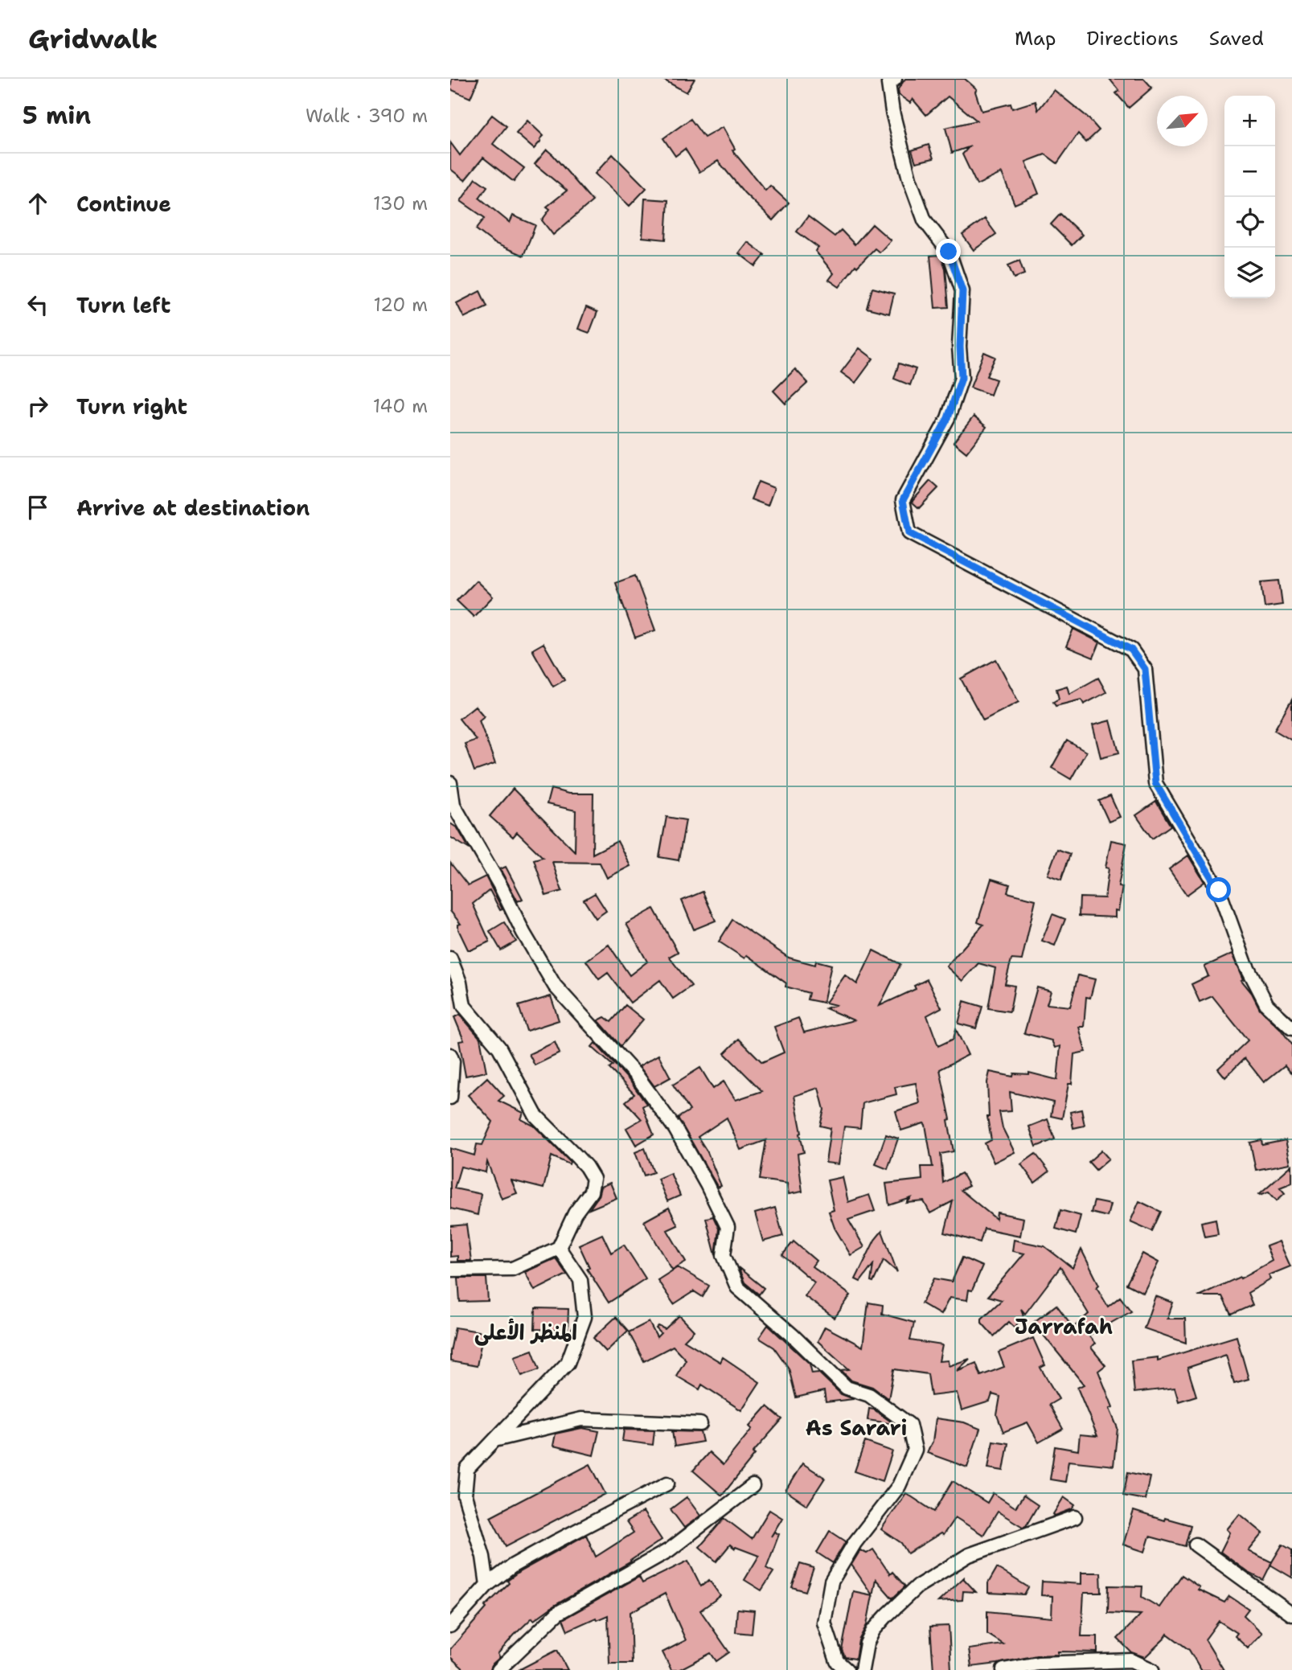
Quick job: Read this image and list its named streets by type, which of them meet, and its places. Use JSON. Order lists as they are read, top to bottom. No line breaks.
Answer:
{"districts":["Jarrafah","المنظر الأعلى","As Sarari"],"north":"top right","page":{"header":"Gridwalk","nav":["Map","Directions","Saved"],"heading":["5 min","Walk · 390 m"],"map_buttons":["+","−"],"list":[["Continue","130 m"],["Turn left","120 m"],["Turn right","140 m"],"Arrive at destination"]}}
